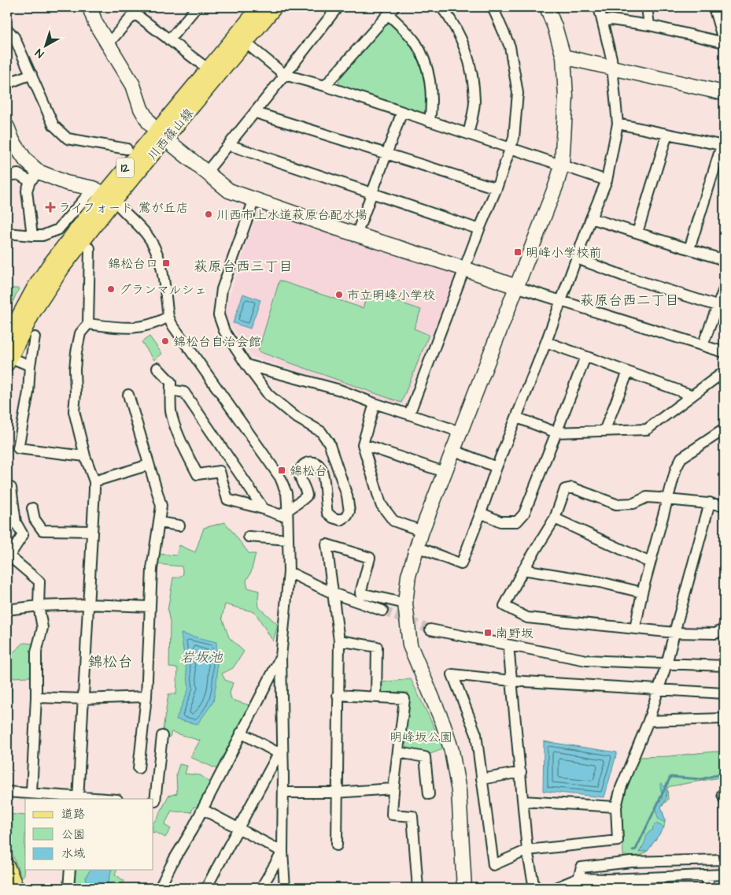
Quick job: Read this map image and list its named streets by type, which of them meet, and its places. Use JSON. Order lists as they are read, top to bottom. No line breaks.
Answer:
{"streets":{"main road":["川西篠山線","12"]},"districts":["萩原台西三丁目","萩原台西二丁目","錦松台"],"water":["岩坂池"],"parks":["明峰坂公園"],"places":{"health":["ライフォート 鴬が丘店"],"other":["川西市上水道萩原台配水場","グランマルシェ","市立明峰小学校","錦松台自治会館"],"transit":["明峰小学校前","錦松台口","錦松台","南野坂"]},"legend":["道路","公園","水域"],"north":"bottom left"}
